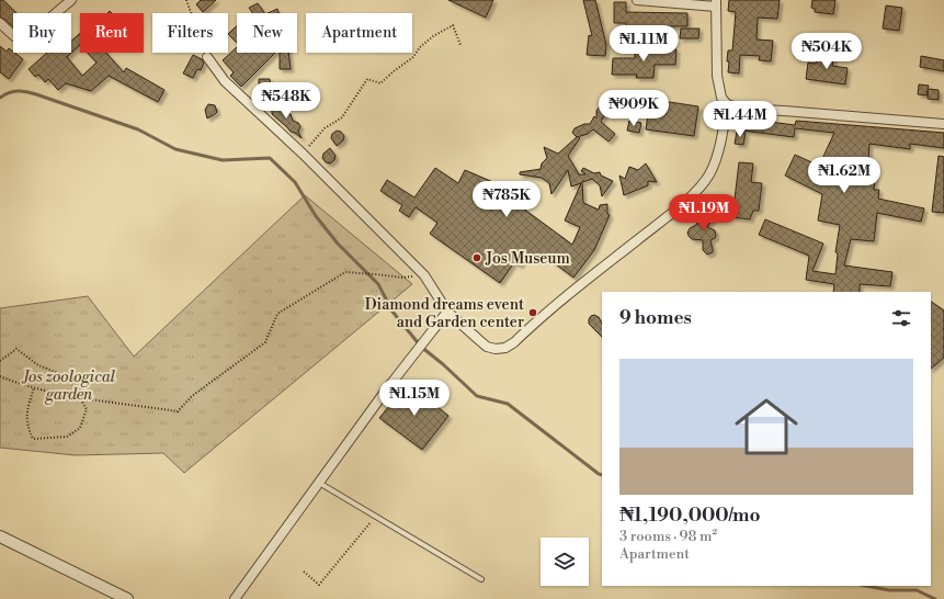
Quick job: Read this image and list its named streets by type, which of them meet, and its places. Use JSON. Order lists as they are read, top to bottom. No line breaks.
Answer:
{"parks":["Jos zoological garden"],"places":["Jos Museum","Diamond dreams event and Garden center"],"page":{"chip":["Buy","Rent","Filters","New","Apartment"],"price":["₦1.11M","₦504K","₦548K","₦909K","₦1.44M","₦1.62M","₦785K","₦1.19M","₦1.15M"],"heading":"9 homes","list":[{"name":"₦1,190,000/mo","note":"3 rooms · 98 m² · Apartment"}]}}
